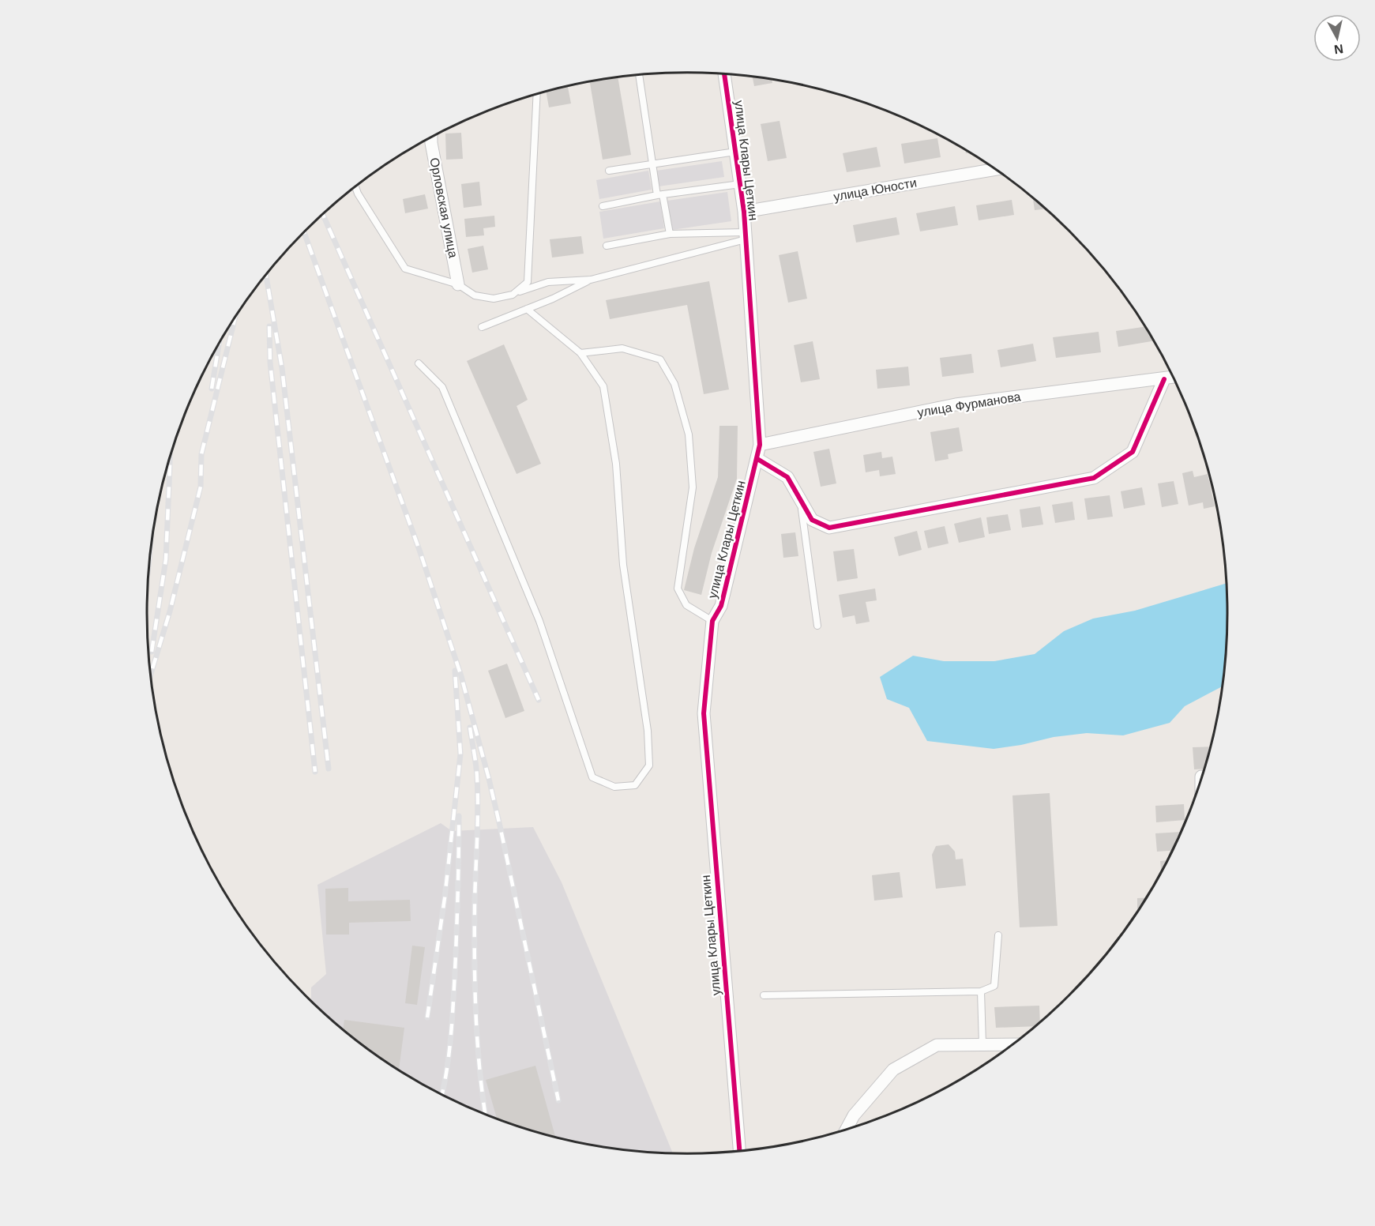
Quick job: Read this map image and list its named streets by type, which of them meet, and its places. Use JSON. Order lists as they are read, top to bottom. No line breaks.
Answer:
{"streets":{"street":["улица Клары Цеткин","улица Юности","Орловская улица","улица Фурманова"]},"crossings":[["улица Клары Цеткин","улица Юности"],["улица Клары Цеткин","улица Фурманова"]],"north":"bottom"}
